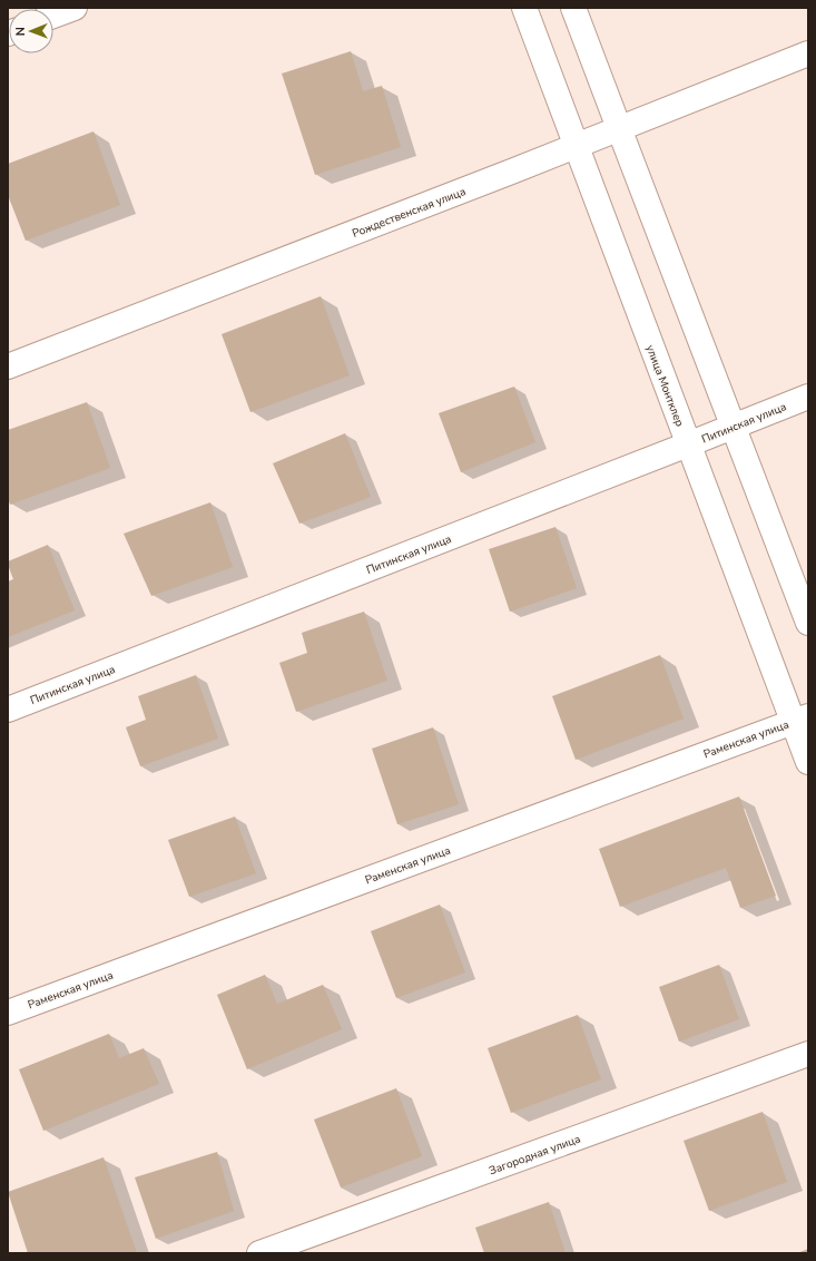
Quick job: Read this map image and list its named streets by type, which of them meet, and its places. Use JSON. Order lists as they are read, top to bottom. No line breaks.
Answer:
{"streets":{"street":["Рождественская улица","улица Монтклер","Питинская улица","Раменская улица","Загородная улица"]},"crossings":[["Рождественская улица","улица Монтклер"],["улица Монтклер","Питинская улица"],["улица Монтклер","Раменская улица"]],"north":"left"}
